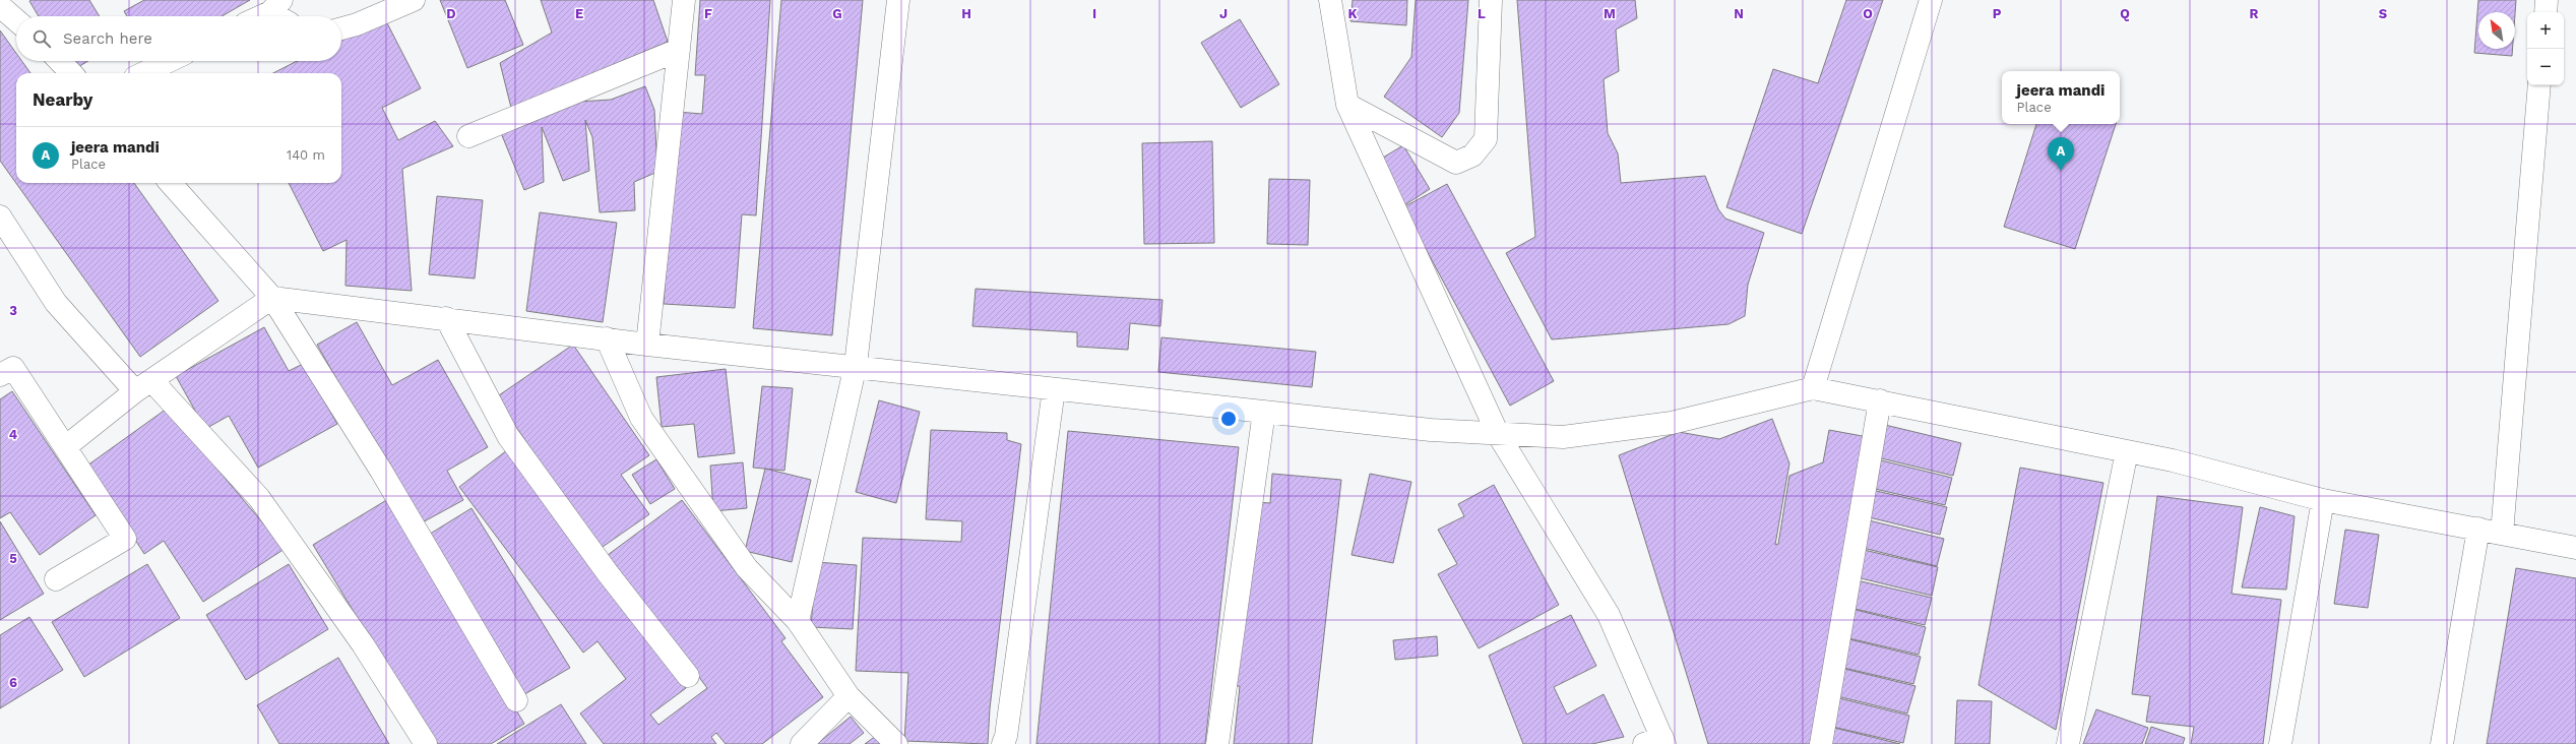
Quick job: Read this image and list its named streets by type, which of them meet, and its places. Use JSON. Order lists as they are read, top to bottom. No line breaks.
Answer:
{"north":"top left","page":{"map_buttons":["+","−"],"search":"Search here","popup":["jeera mandi","Place"],"heading":"Nearby","list":[{"mark":"A","name":"jeera mandi","note":"Place","value":"140 m"}],"pins":"A"},"grid":{"columns":["D","E","F","G","H","I","J","K","L","M","N","O","P","Q","R","S"],"rows":["3","4","5","6"]}}
